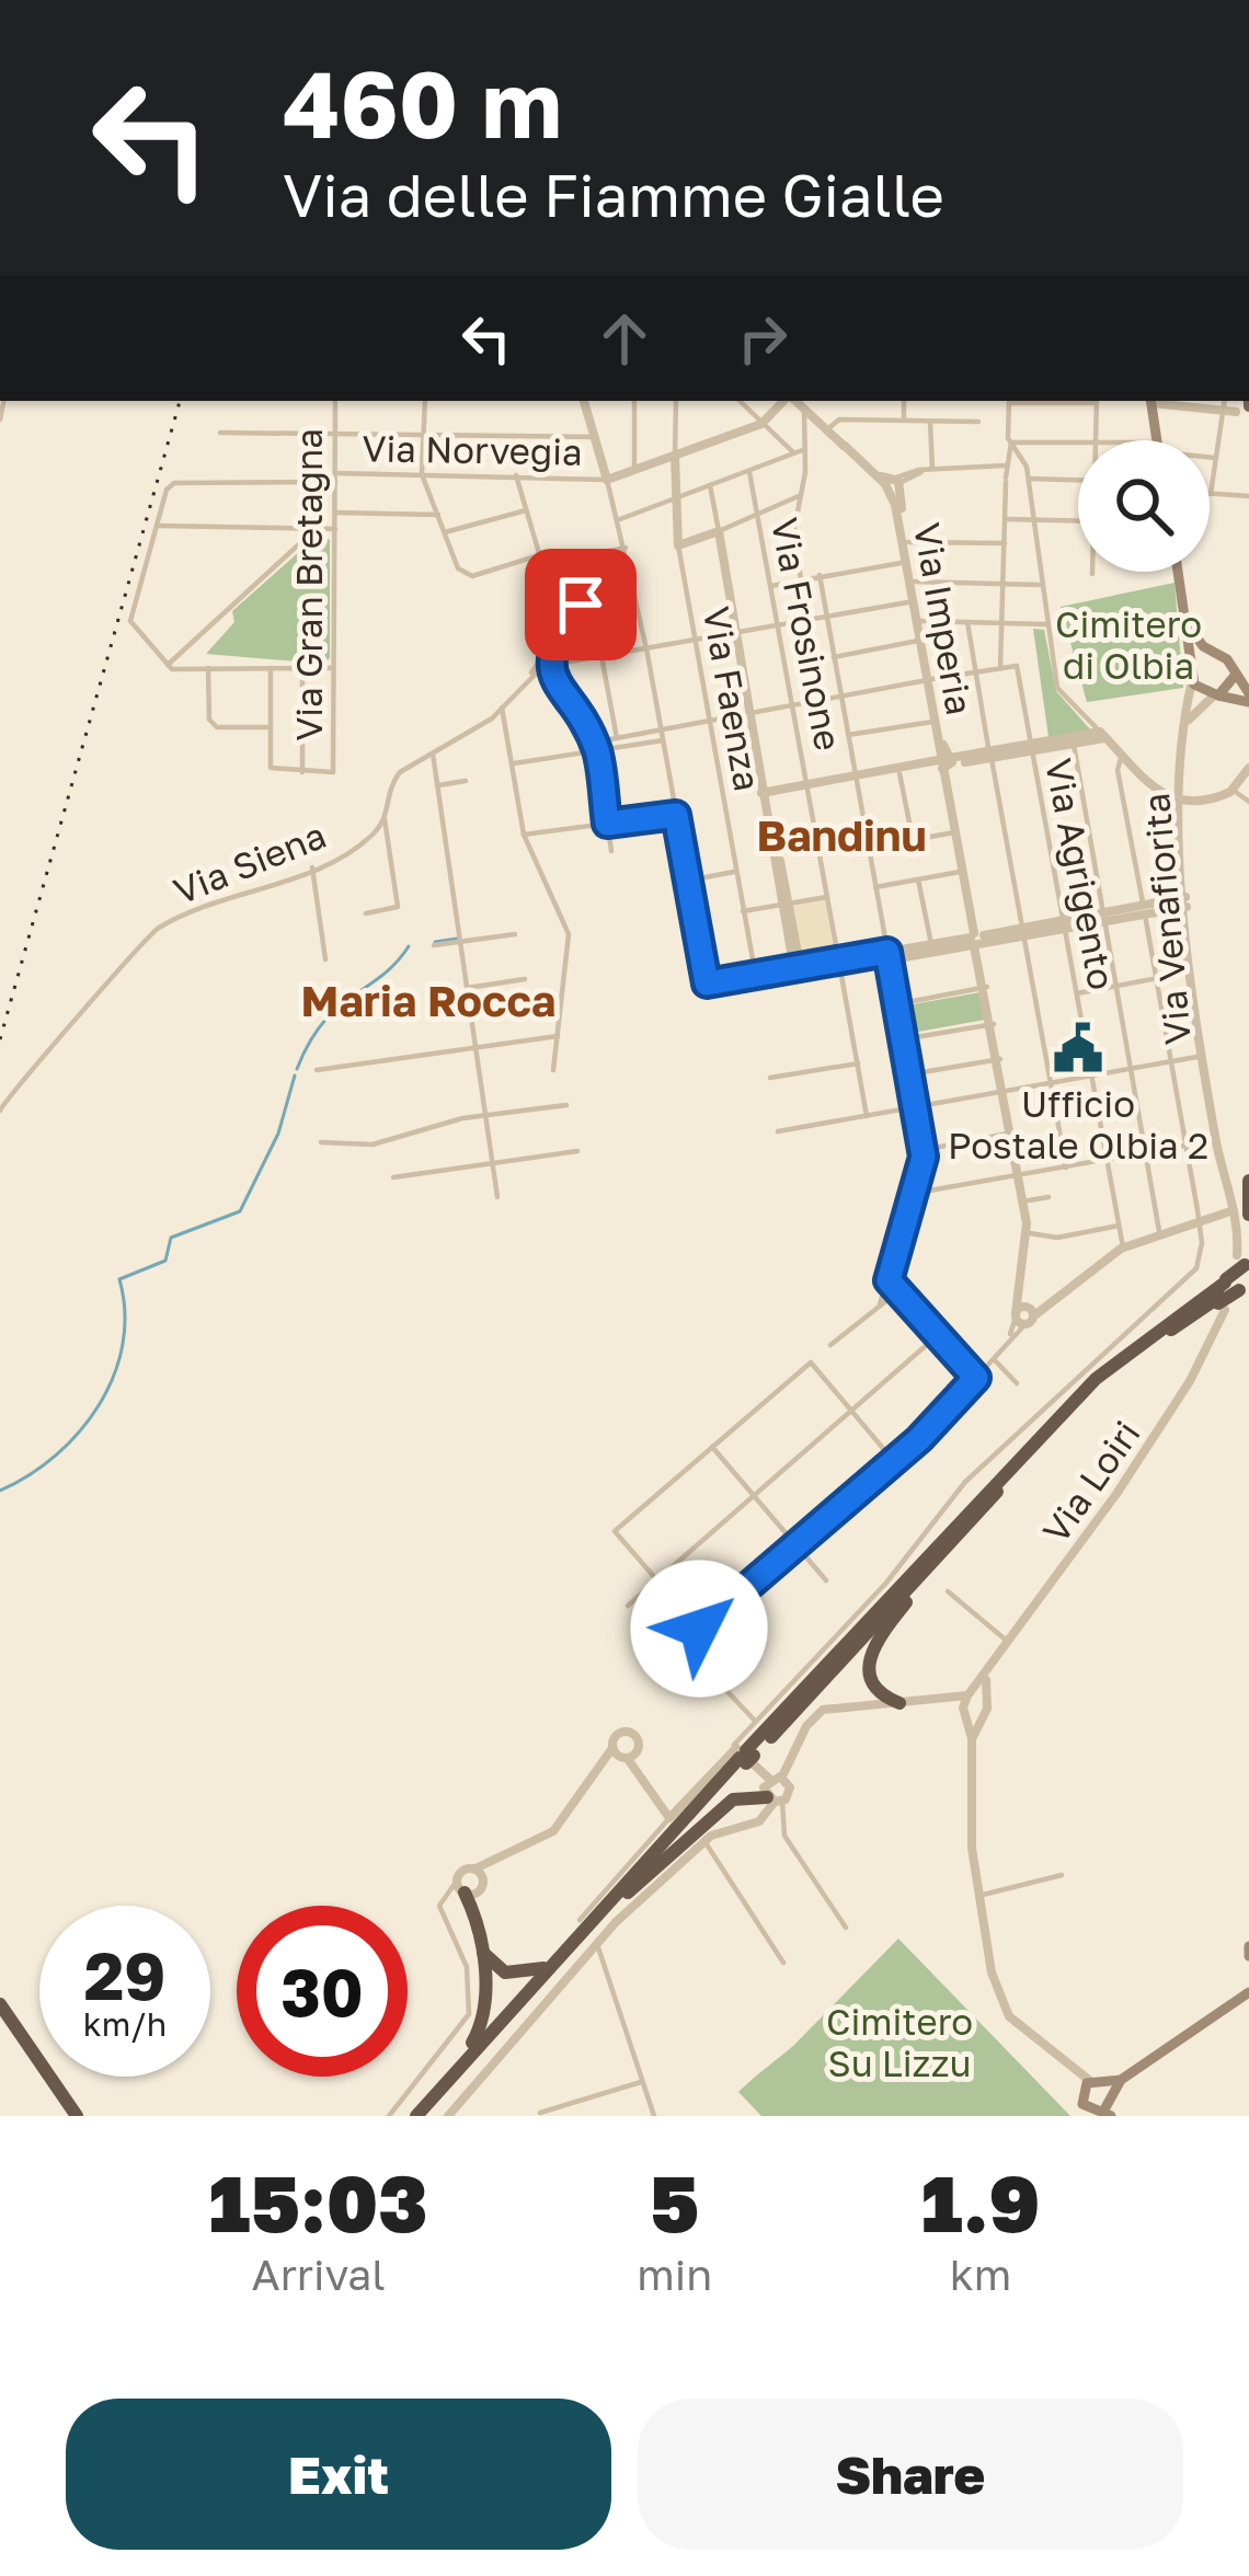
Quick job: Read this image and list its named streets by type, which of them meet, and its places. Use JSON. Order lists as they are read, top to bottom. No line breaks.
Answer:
{"streets":{"street":["Via Norvegia","Via Gran Bretagna","Via Imperia","Via Frosinone","Via Faenza","Via Siena","Via Agrigento","Via Venafiorita","Via Loiri"]},"crossings":[["Via Norvegia","Via Gran Bretagna"],["Via Venafiorita","Via Loiri"]],"districts":["Bandinu","Maria Rocca"],"parks":["Cimitero di Olbia","Cimitero Su Lizzu"],"places":{"public building":["Ufficio Postale Olbia 2"]},"page":{"turn":["460 m","Via delle Fiamme Gialle"],"speed":"29 km/h","limit":"30","eta":["15:03","Arrival","5","min","1.9","km"],"buttons":["Exit","Share"]}}
